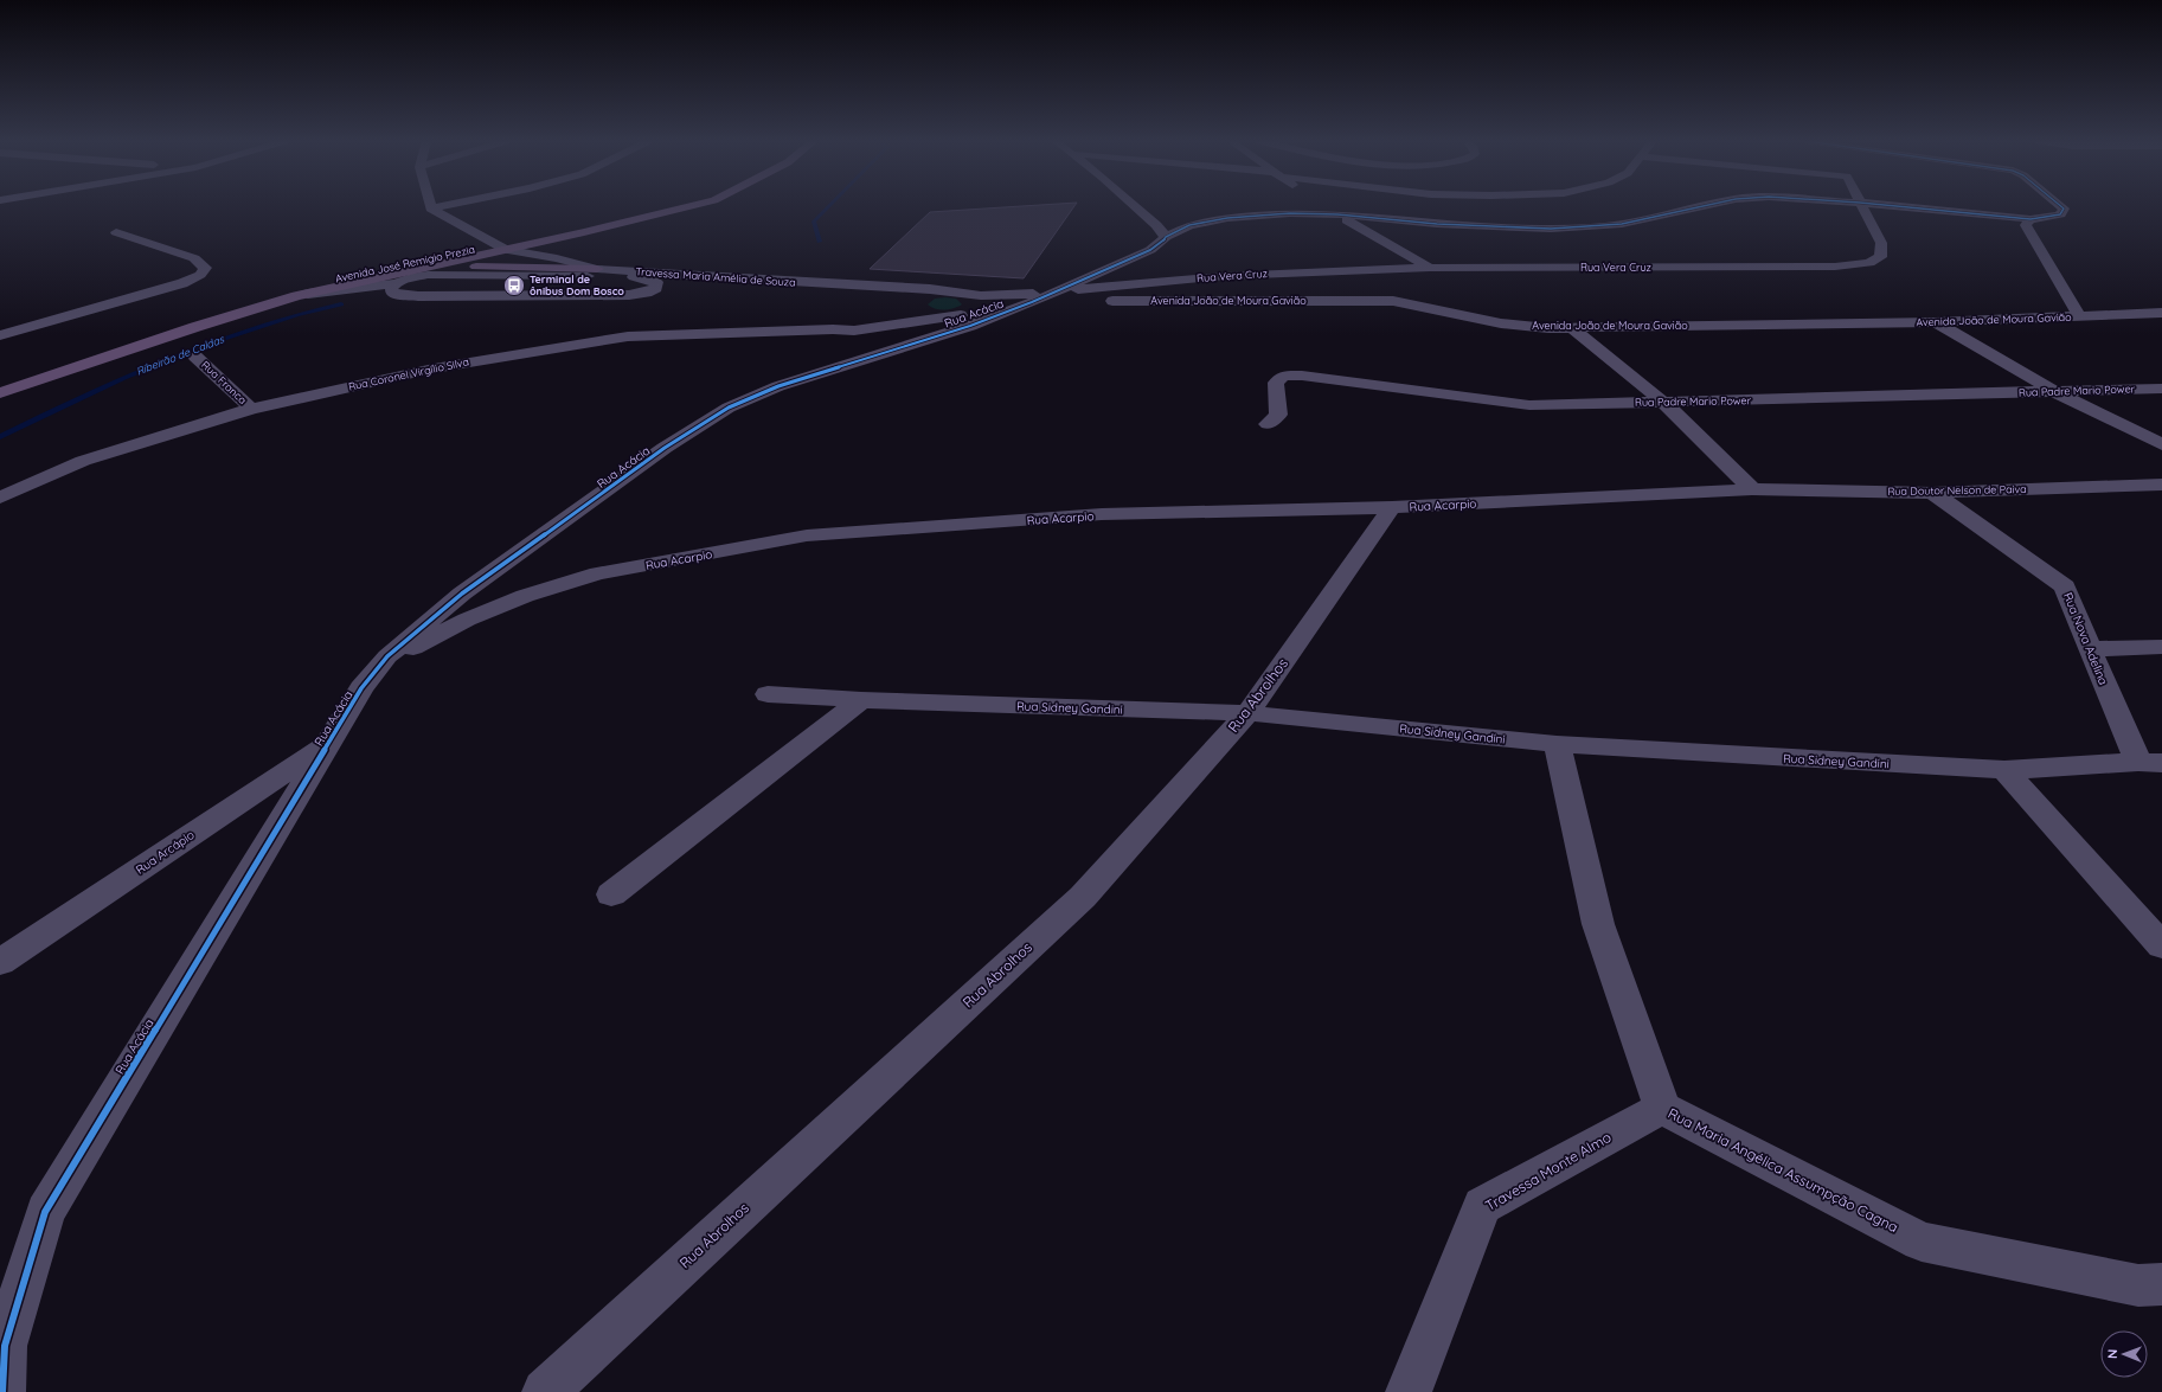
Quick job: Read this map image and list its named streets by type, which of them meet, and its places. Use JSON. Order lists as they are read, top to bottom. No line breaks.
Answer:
{"streets":{"main road":["Avenida José Remigio Prezia"],"street":["Rua Vera Cruz","Travessa Maria Amélia de Souza","Avenida João de Moura Gavião","Rua Acácia","Rua Coronel Virgílio Silva","Rua Franca","Rua Padre Mario Power","Rua Doutor Nelson de Paiva","Rua Acarpio","Rua Nova Adelina","Rua Abrolhos","Rua Sidney Gandini","Rua Arcápio","Rua Maria Angélica Assumpção Cagna","Travessa Monte Almo"]},"crossings":[["Avenida José Remigio Prezia","Travessa Maria Amélia de Souza"],["Rua Vera Cruz","Travessa Maria Amélia de Souza"],["Avenida João de Moura Gavião","Rua Acácia"],["Rua Acácia","Rua Acarpio"],["Rua Acácia","Rua Arcápio"],["Rua Coronel Virgílio Silva","Rua Franca"],["Rua Doutor Nelson de Paiva","Rua Acarpio"],["Rua Doutor Nelson de Paiva","Rua Nova Adelina"],["Rua Acarpio","Rua Abrolhos"],["Rua Nova Adelina","Rua Sidney Gandini"],["Rua Abrolhos","Rua Sidney Gandini"],["Rua Sidney Gandini","Rua Maria Angélica Assumpção Cagna"],["Rua Maria Angélica Assumpção Cagna","Travessa Monte Almo"]],"water":["Ribeirão de Caldas"],"places":{"bus stop":["Terminal de ônibus Dom Bosco"]},"north":"left"}
